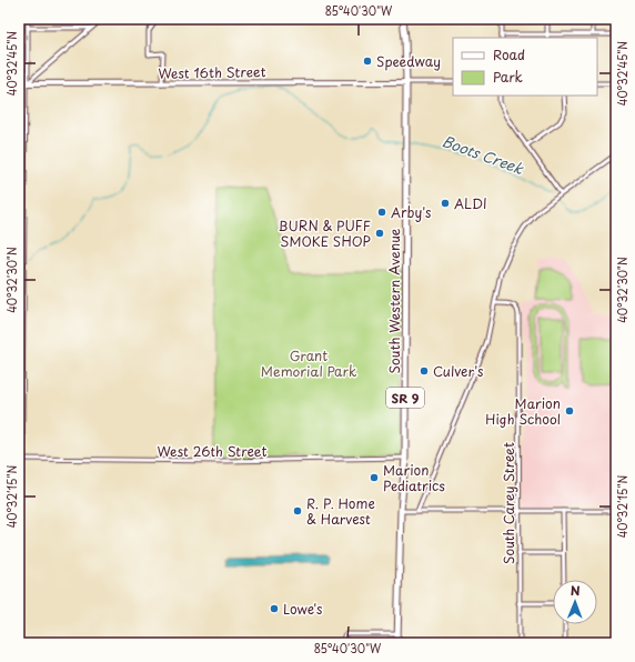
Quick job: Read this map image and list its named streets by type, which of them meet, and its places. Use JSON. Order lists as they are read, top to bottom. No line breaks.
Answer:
{"streets":{"highway":["South Western Avenue","SR 9"],"street":["West 16th Street","West 26th Street","South Carey Street"]},"crossings":[["West 16th Street","South Western Avenue"],["South Western Avenue","West 26th Street"]],"water":["Boots Creek"],"parks":["Grant Memorial Park"],"places":["Speedway","ALDI","Arby's","BURN & PUFF SMOKE SHOP","Culver's","Marion High School","Marion Pediatrics","R. P. Home & Harvest","Lowe's"],"legend":["Road","Park"],"north":"top","coordinates":["85°40'30\"W","40°32'45\"N","40°32'30\"N","40°32'15\"N"]}
